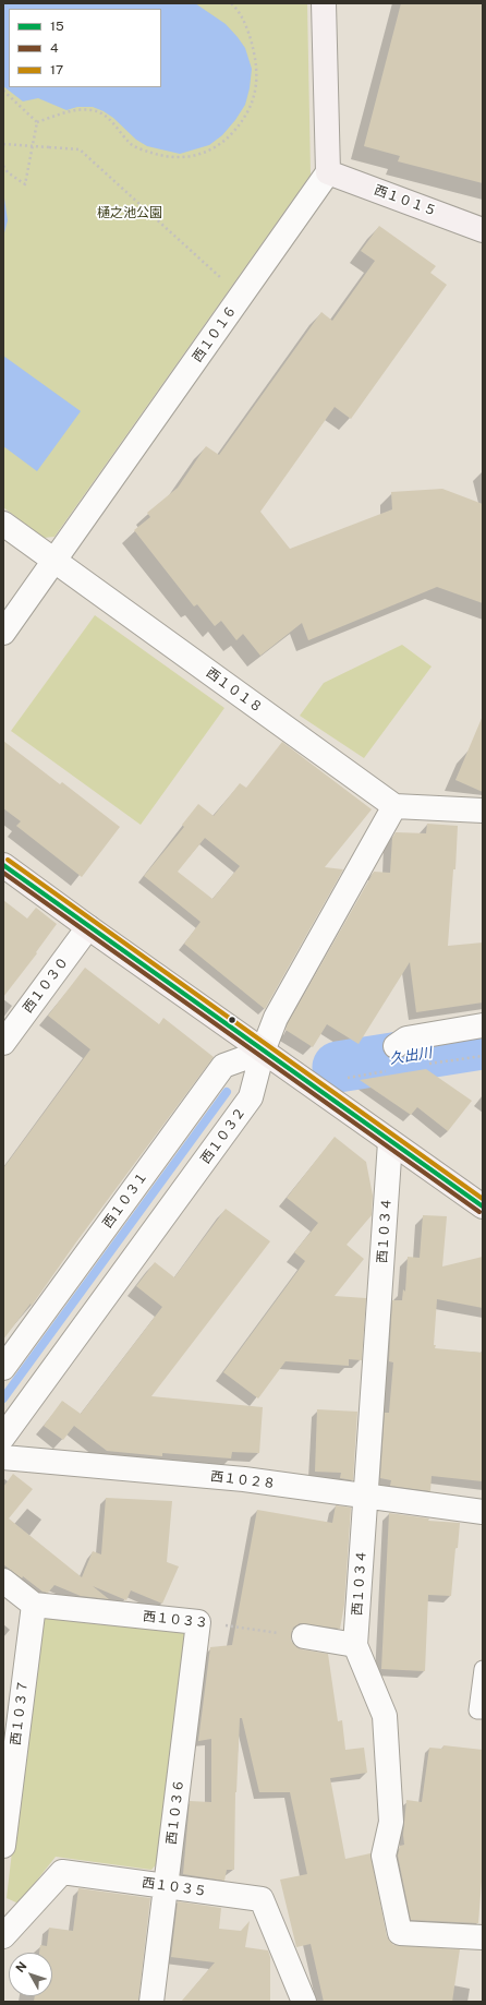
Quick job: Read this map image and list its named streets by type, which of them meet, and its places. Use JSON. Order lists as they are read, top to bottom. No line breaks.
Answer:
{"streets":{"street":["西１０１５","西１０１６","西１０１８","西１０３０","西１０３２","西１０３１","西１０３４","西１０２８","西１０３３","西１０３７","西１０３６","西１０３５"]},"crossings":[["西１０１５","西１０１６"],["西１０１６","西１０１８"],["西１０１８","西１０３２"],["西１０３２","西１０３１"],["西１０３４","西１０２８"],["西１０３３","西１０３７"],["西１０３３","西１０３６"],["西１０３６","西１０３５"]],"water":["久出川"],"parks":["樋之池公園"],"lines":["transit line 17","transit line 15","transit line 4"],"legend":["15","4","17"],"north":"top left"}
